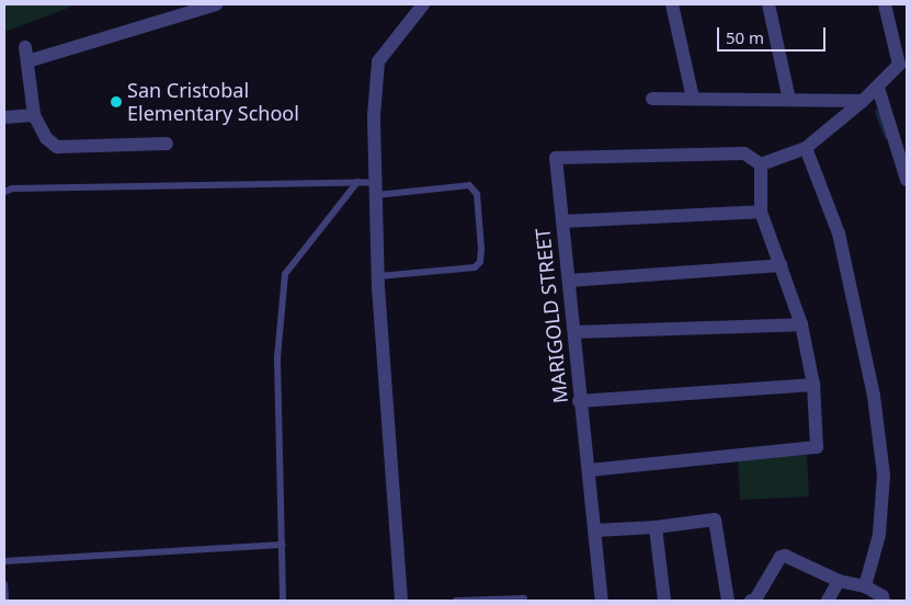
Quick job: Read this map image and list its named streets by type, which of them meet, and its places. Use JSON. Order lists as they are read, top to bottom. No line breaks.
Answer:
{"streets":{"street":["MARIGOLD STREET"]},"places":["San Cristobal Elementary School"],"scale_bar":"50 m"}
